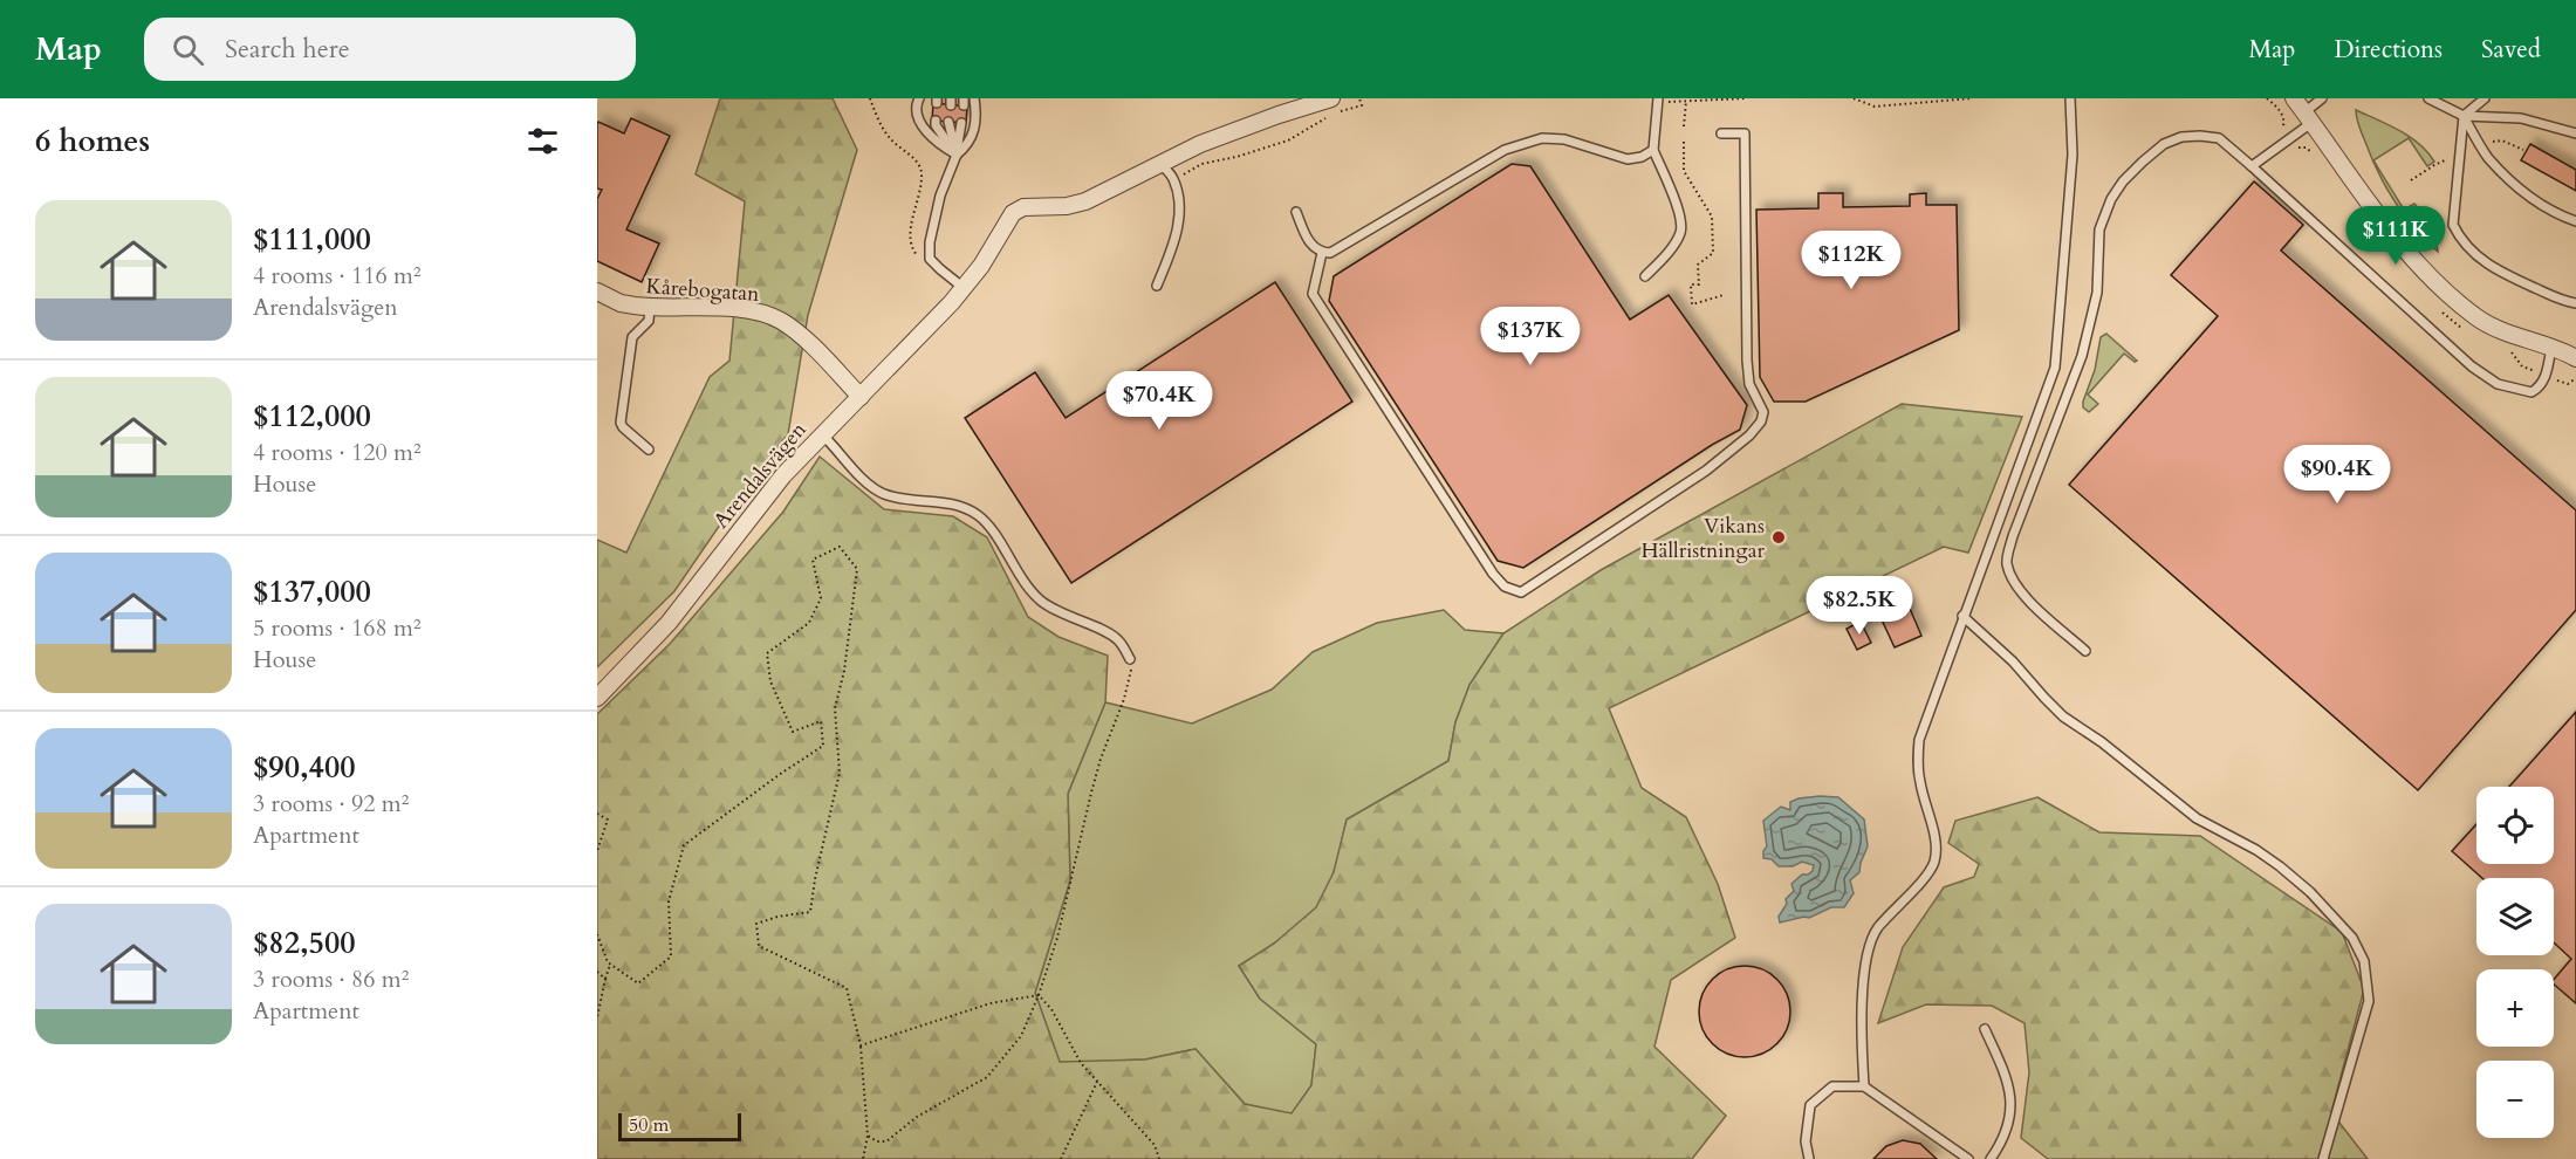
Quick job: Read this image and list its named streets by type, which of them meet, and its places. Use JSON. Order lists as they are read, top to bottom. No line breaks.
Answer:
{"streets":{"street":["Kårebogatan","Arendalsvägen"]},"crossings":[["Kårebogatan","Arendalsvägen"]],"places":["Vikans Hällristningar"],"scale_bar":"50 m","page":{"header":"Map","search":"Search here","nav":["Map","Directions","Saved"],"heading":"6 homes","list":[{"name":"$111,000","note":"4 rooms · 116 m² · Arendalsvägen"},{"name":"$112,000","note":"4 rooms · 120 m² · House"},{"name":"$137,000","note":"5 rooms · 168 m² · House"},{"name":"$90,400","note":"3 rooms · 92 m² · Apartment"},{"name":"$82,500","note":"3 rooms · 86 m² · Apartment"}],"price":["$111K","$112K","$137K","$70.4K","$90.4K","$82.5K"],"map_buttons":["+","−"],"scale":"50 m"}}
